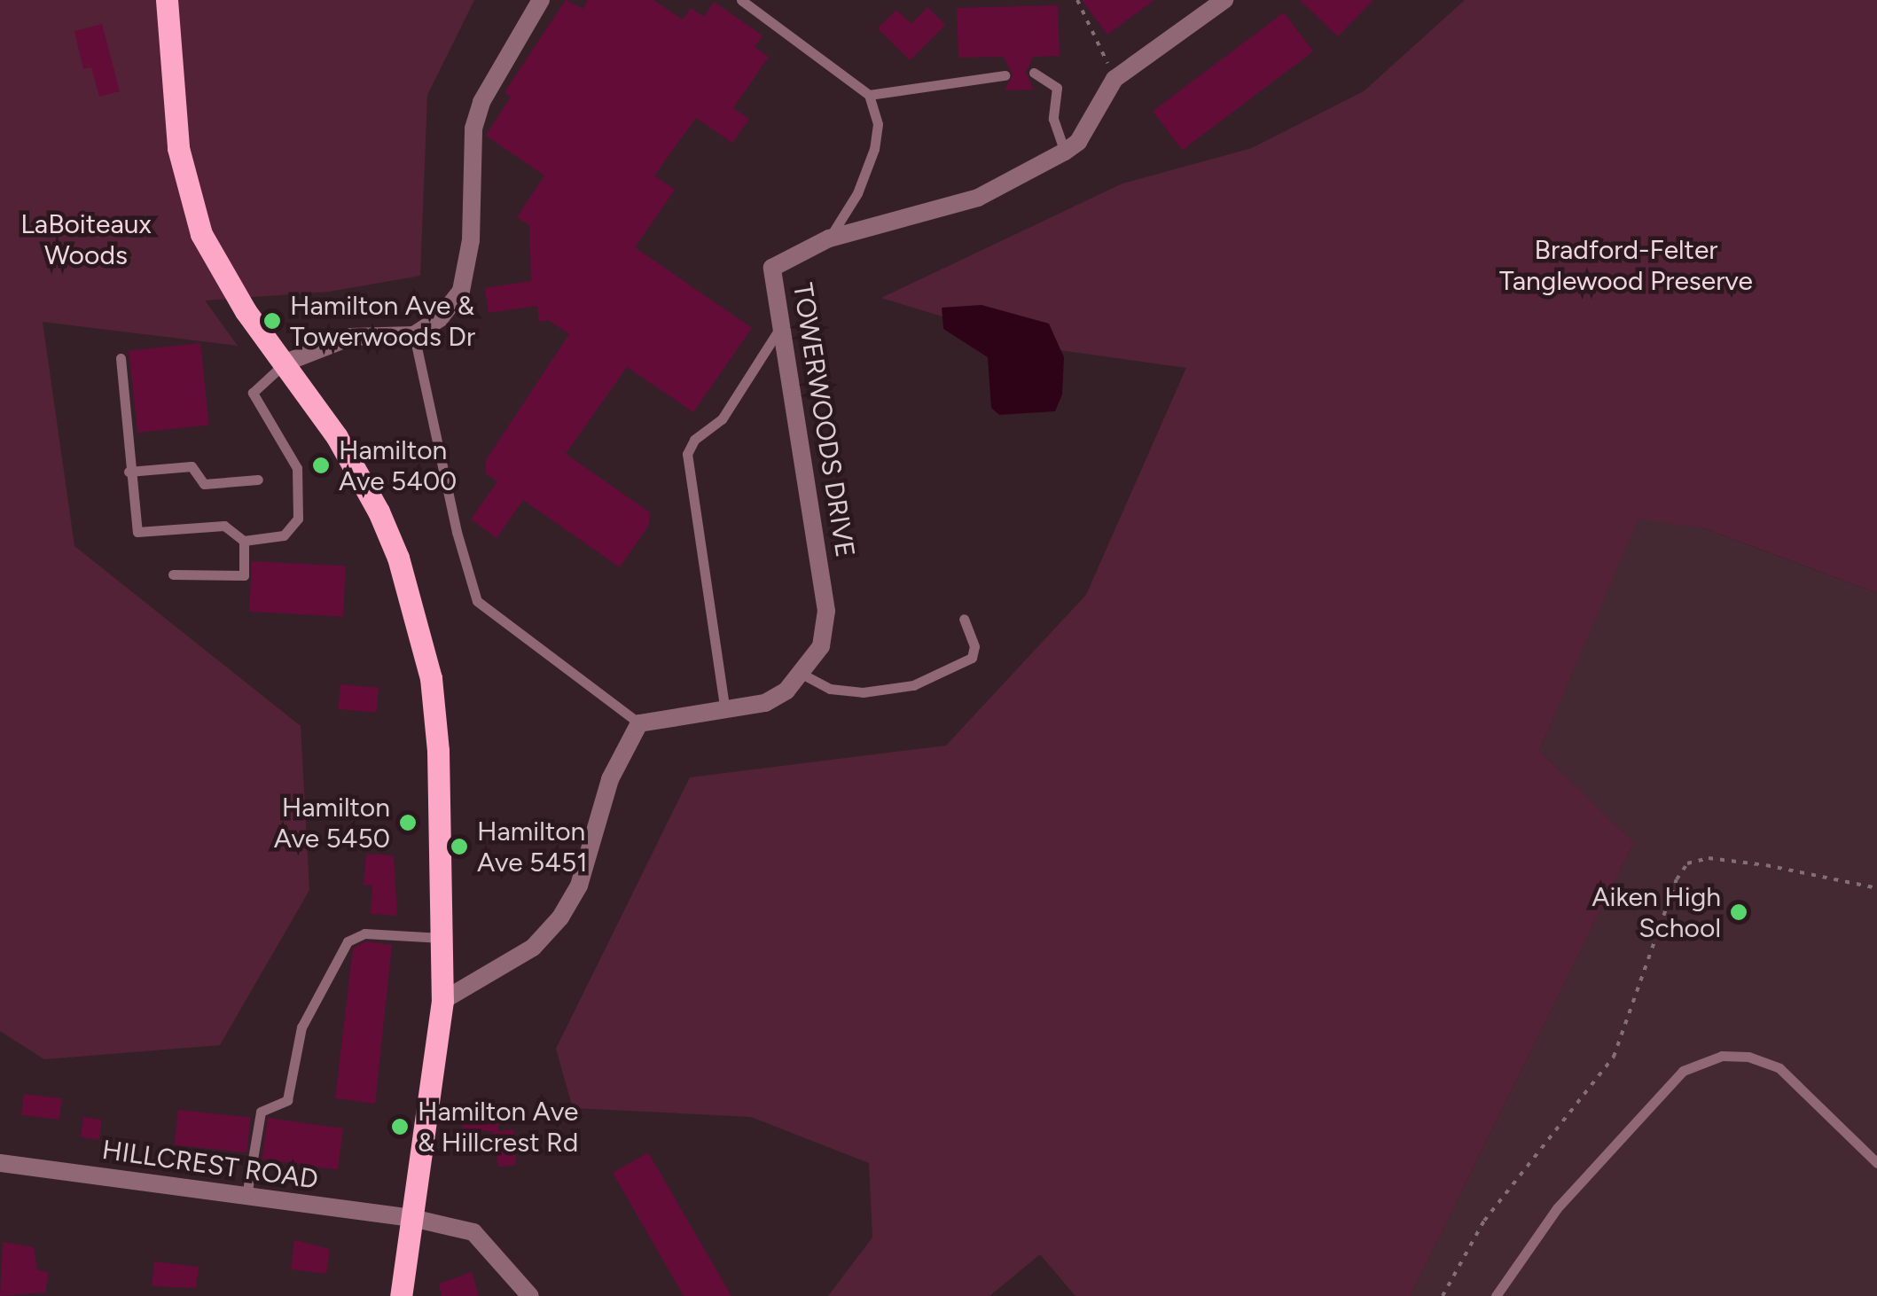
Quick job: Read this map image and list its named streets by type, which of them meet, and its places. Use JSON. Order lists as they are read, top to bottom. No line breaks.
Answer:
{"streets":{"street":["TOWERWOODS DRIVE","HILLCREST ROAD"]},"parks":["LaBoiteaux Woods","Bradford-Felter Tanglewood Preserve"],"places":["Hamilton Ave & Towerwoods Dr","Hamilton Ave 5400","Hamilton Ave 5450","Hamilton Ave 5451","Aiken High School","Hamilton Ave & Hillcrest Rd"]}
